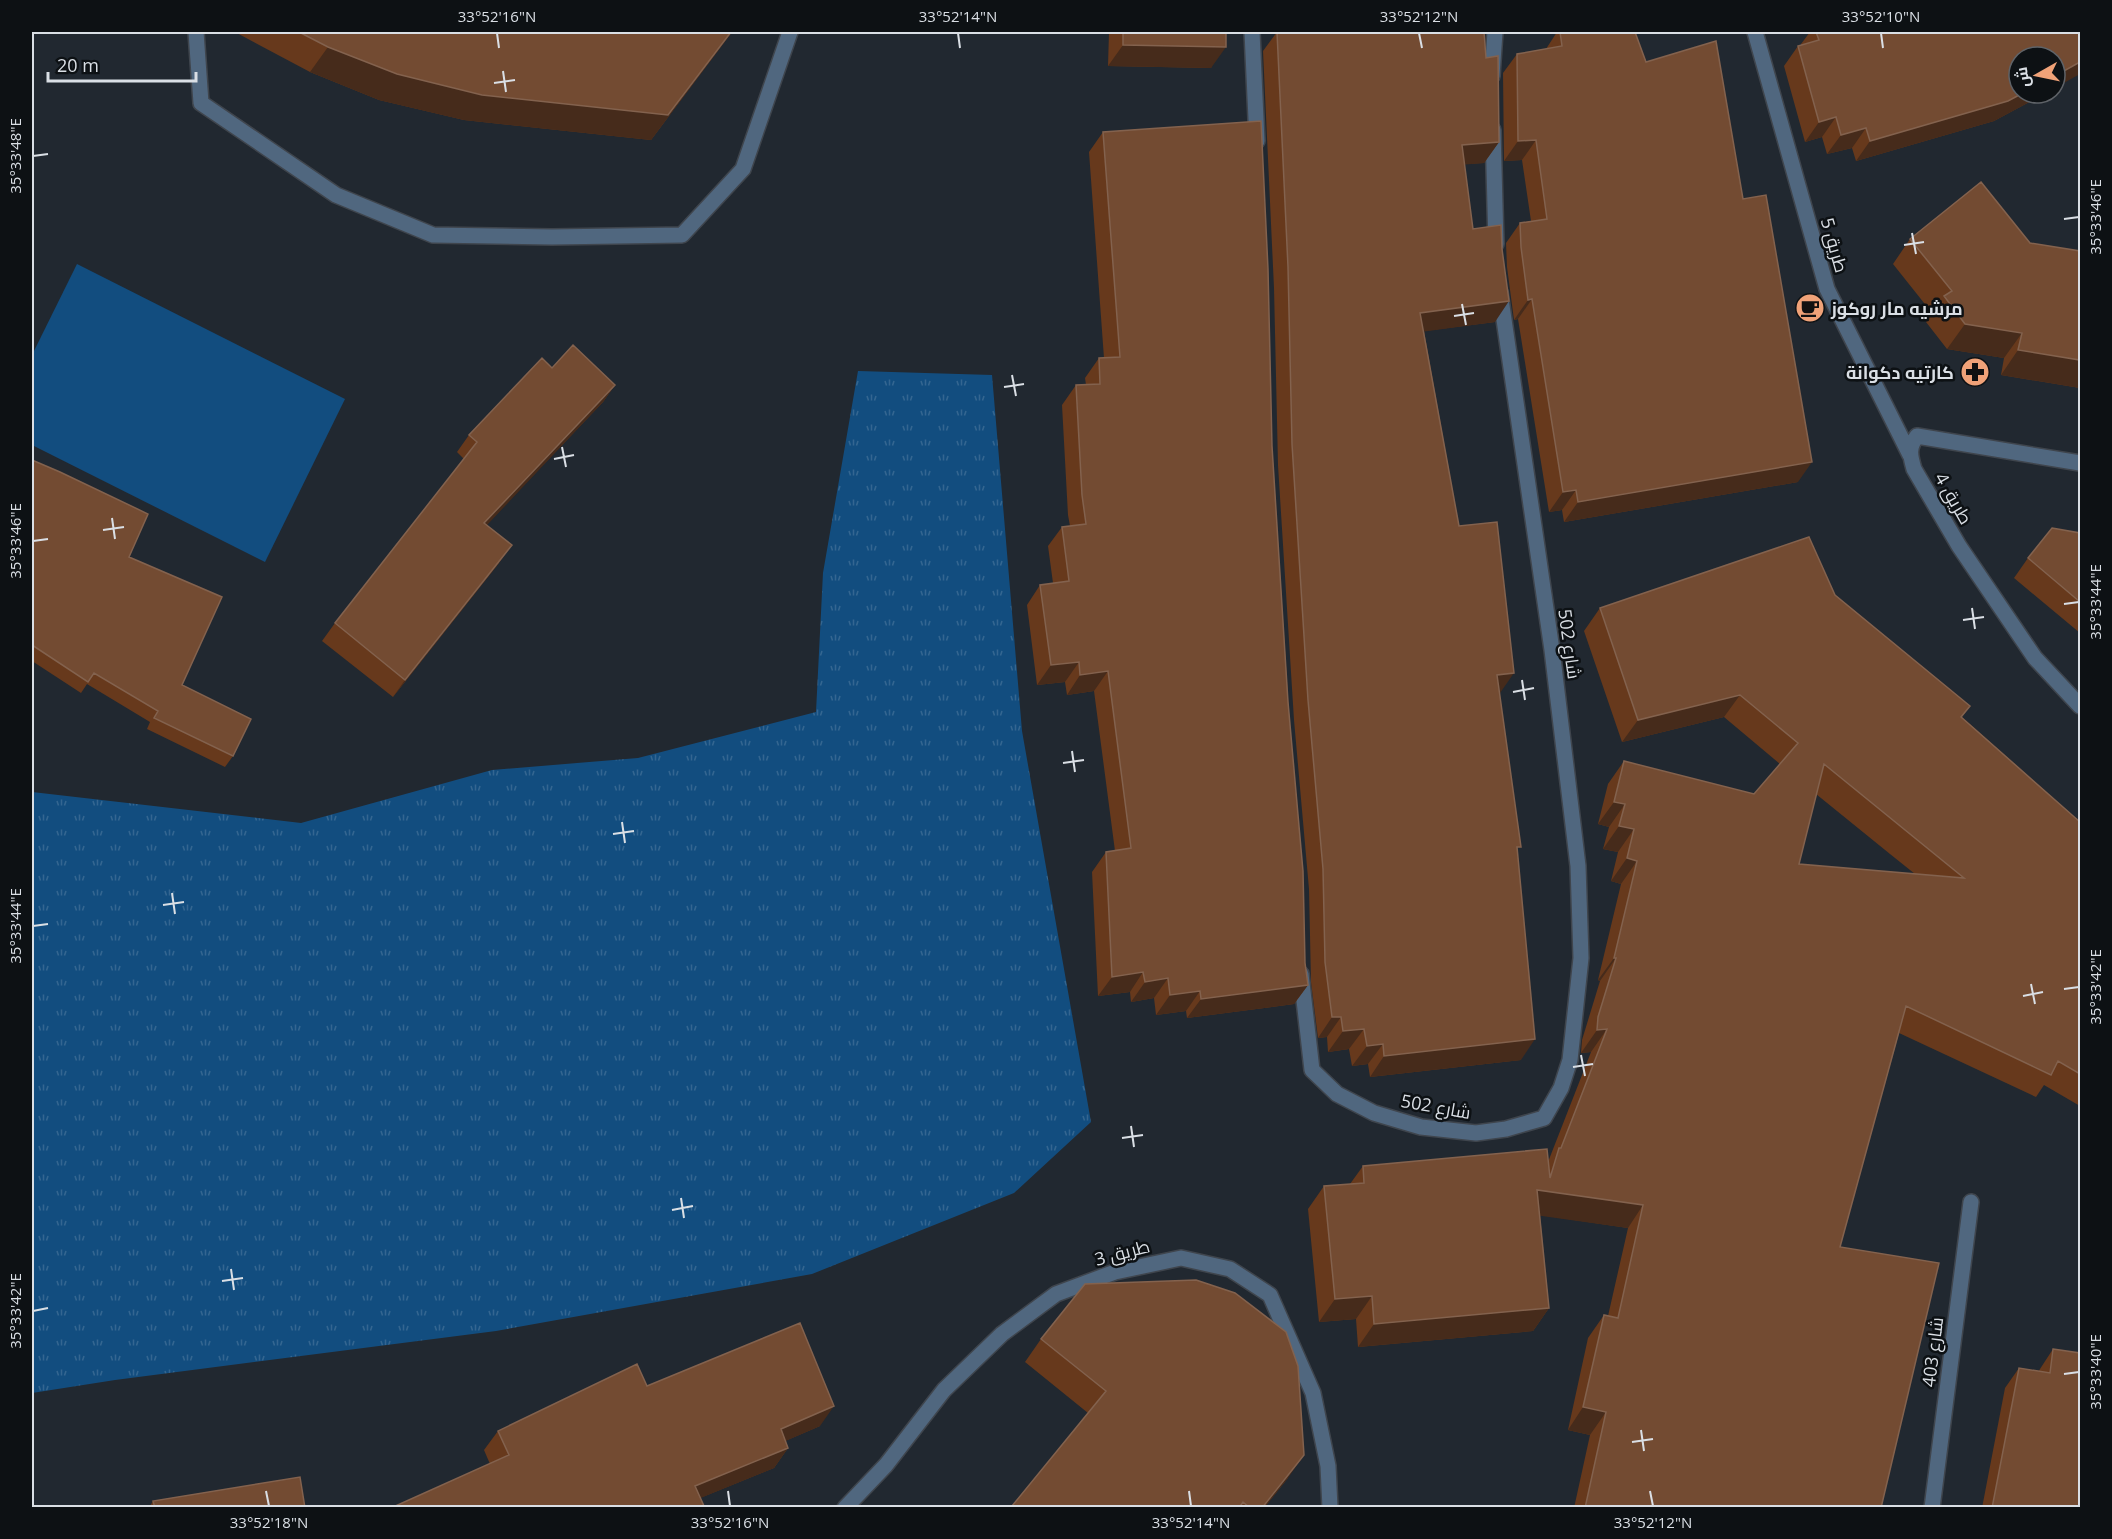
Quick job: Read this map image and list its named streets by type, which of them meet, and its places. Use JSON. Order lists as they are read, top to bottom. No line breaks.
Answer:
{"streets":{"street":["طريق 5","طريق 4","شارع 502","طريق 3","شارع 403"]},"crossings":[["طريق 5","طريق 4"]],"places":{"cafe":["مرشيه مار روكوز"],"pharmacy":["كارتيه دكوانة"]},"scale_bar":"20 m","north":"left","coordinates":["33°52'16\"N","33°52'14\"N","33°52'12\"N","33°52'10\"N","35°33'48\"E","35°33'46\"E","35°33'44\"E","35°33'42\"E","35°33'40\"E","33°52'18\"N"]}
